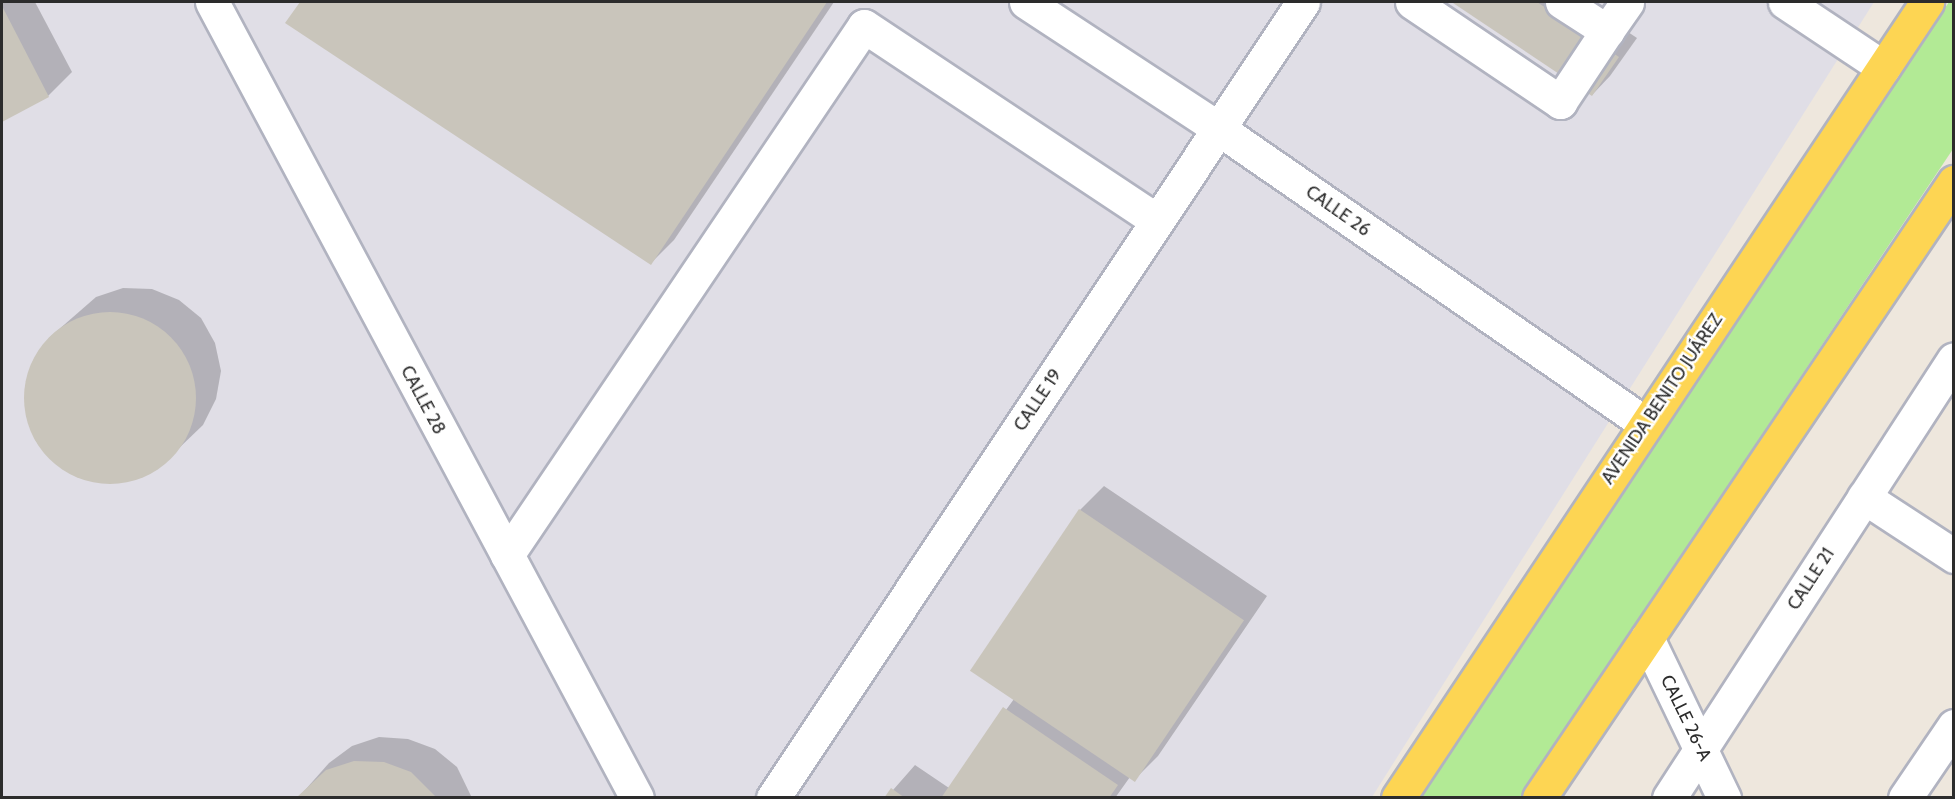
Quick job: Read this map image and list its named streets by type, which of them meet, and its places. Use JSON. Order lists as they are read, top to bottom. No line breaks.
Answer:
{"streets":{"main road":["AVENIDA BENITO JUÁREZ"],"street":["CALLE 26","CALLE 28","CALLE 19","CALLE 21","CALLE 26-A"]},"crossings":[["CALLE 26","AVENIDA BENITO JUÁREZ"],["CALLE 26","CALLE 19"],["CALLE 21","CALLE 26-A"]]}
